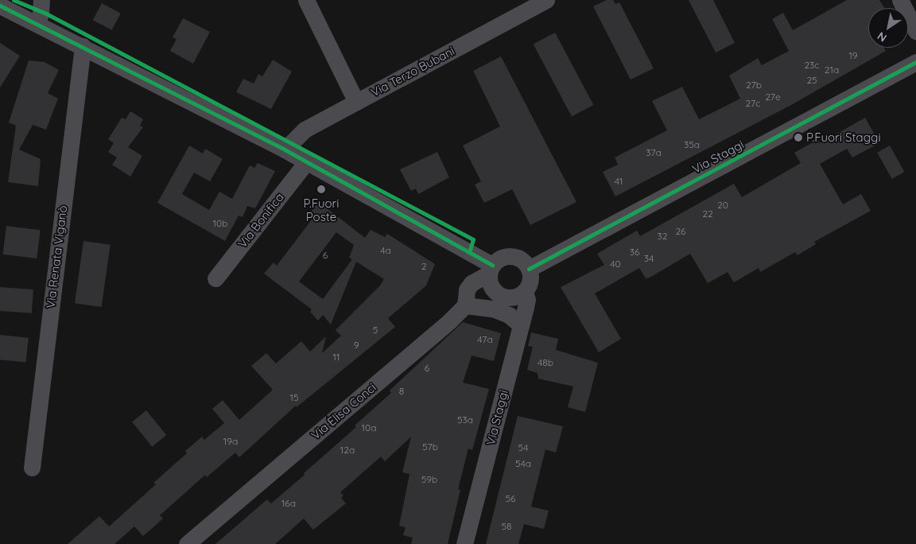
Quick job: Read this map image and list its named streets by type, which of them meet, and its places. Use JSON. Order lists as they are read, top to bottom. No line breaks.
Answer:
{"streets":{"street":["Via Terzo Bubani","Via Staggi","Via Bonifica","Via Renata Viganò","Via Elisa Conci"]},"places":["P.Fuori Staggi","P.Fuori Poste"],"house_numbers":["19","23c","21a","25","27b","27e","27c","35a","37a","41","20","22","10b","26","32","4a","36","6","34","40","2","5","47a","9","11","48b","6","8","15","53a","10a","19a","57b","54","12a","54a","59b","56","16a","58"],"north":"bottom left"}
